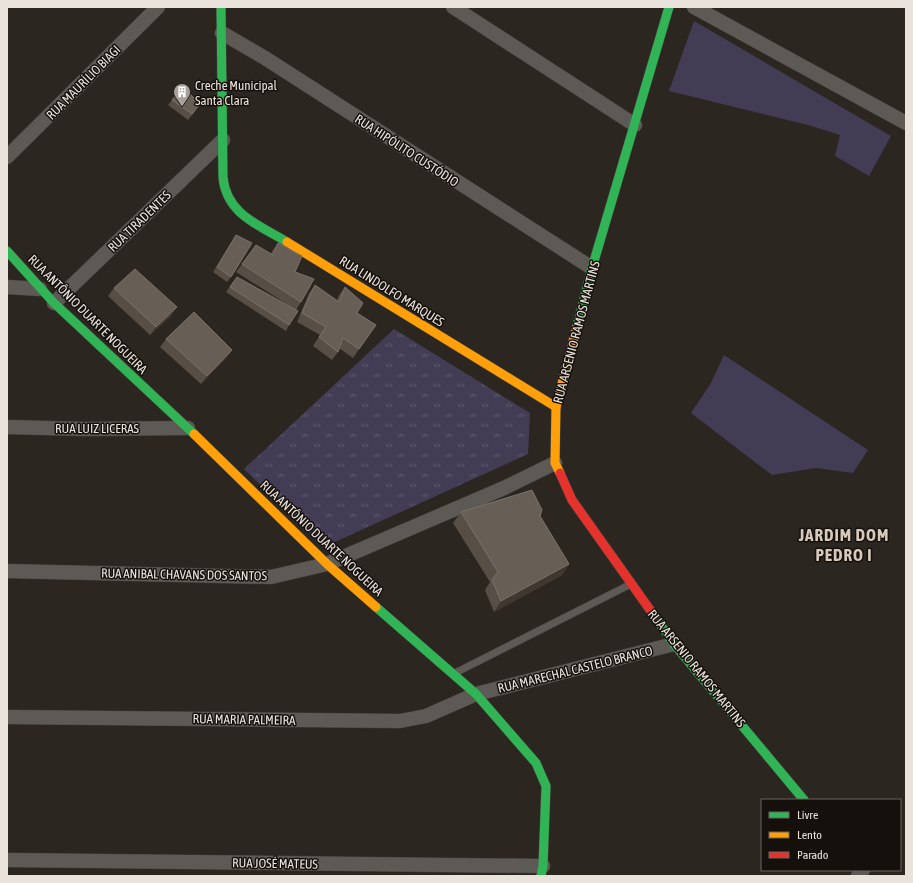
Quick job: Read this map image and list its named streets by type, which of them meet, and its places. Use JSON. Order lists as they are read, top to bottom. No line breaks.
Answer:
{"streets":{"street":["RUA MAURÍLIO BIAGI","RUA HIPÓLITO CUSTÓDIO","RUA TIRADENTES","RUA LINDOLFO MARQUES","RUA ANTÔNIO DUARTE NOGUEIRA","RUA ARSENIO RAMOS MARTINS","RUA LUIZ LICERAS","RUA ANIBAL CHAVANS DOS SANTOS","RUA MARECHAL CASTELO BRANCO","RUA MARIA PALMEIRA","RUA JOSÉ MATEUS"]},"crossings":[["RUA HIPÓLITO CUSTÓDIO","RUA ARSENIO RAMOS MARTINS"],["RUA TIRADENTES","RUA LINDOLFO MARQUES"],["RUA TIRADENTES","RUA ANTÔNIO DUARTE NOGUEIRA"],["RUA LINDOLFO MARQUES","RUA ARSENIO RAMOS MARTINS"],["RUA ANTÔNIO DUARTE NOGUEIRA","RUA LUIZ LICERAS"],["RUA ANTÔNIO DUARTE NOGUEIRA","RUA ANIBAL CHAVANS DOS SANTOS"],["RUA ANTÔNIO DUARTE NOGUEIRA","RUA MARECHAL CASTELO BRANCO"],["RUA ANTÔNIO DUARTE NOGUEIRA","RUA MARIA PALMEIRA"],["RUA ANTÔNIO DUARTE NOGUEIRA","RUA JOSÉ MATEUS"],["RUA ARSENIO RAMOS MARTINS","RUA ANIBAL CHAVANS DOS SANTOS"],["RUA ARSENIO RAMOS MARTINS","RUA MARECHAL CASTELO BRANCO"],["RUA MARECHAL CASTELO BRANCO","RUA MARIA PALMEIRA"]],"districts":["JARDIM DOM PEDRO I"],"places":{"building":["Creche Municipal Santa Clara"]},"legend":["Livre","Lento","Parado"]}
